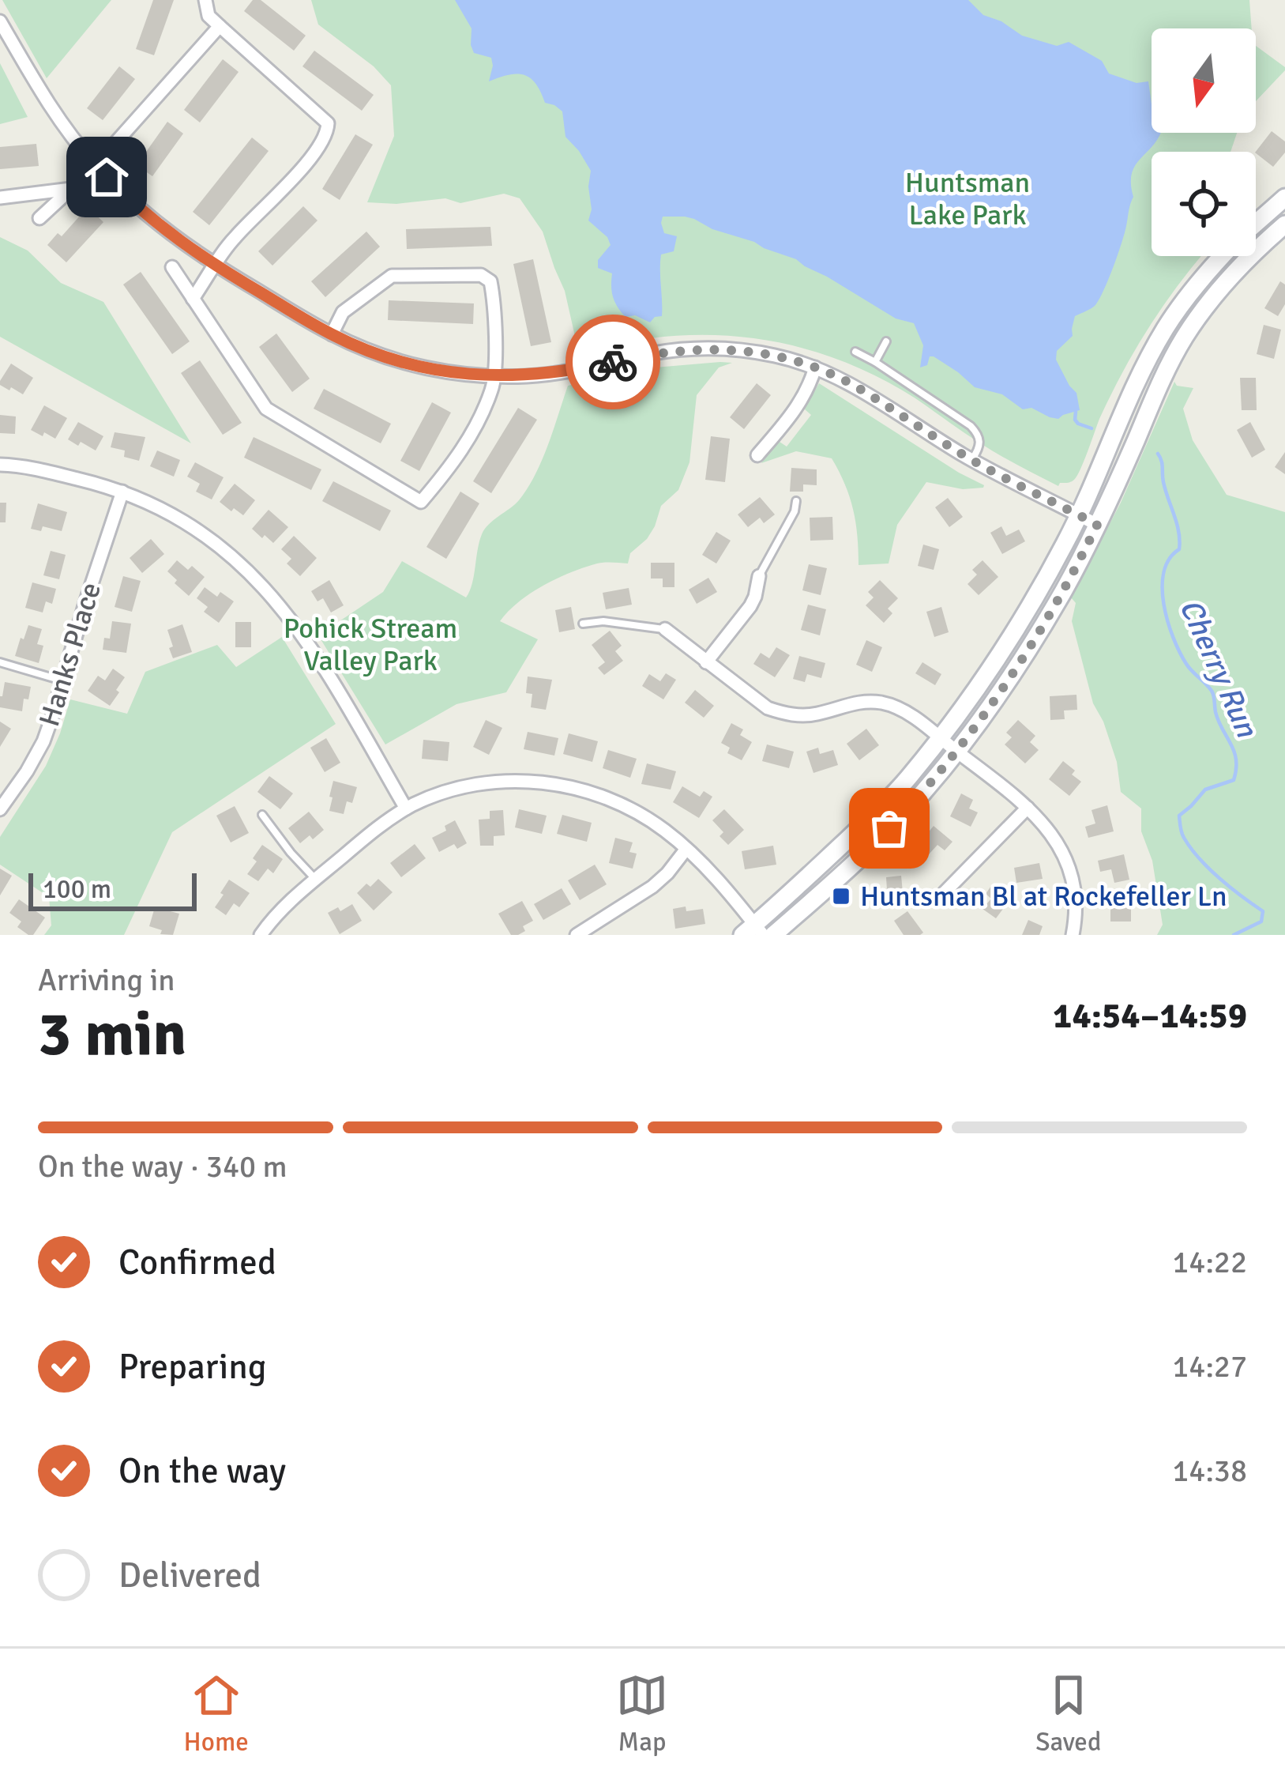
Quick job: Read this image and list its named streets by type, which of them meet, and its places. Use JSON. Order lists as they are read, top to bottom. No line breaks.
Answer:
{"streets":{"street":["Hanks Place"]},"water":["Cherry Run"],"parks":["Huntsman Lake Park","Pohick Stream Valley Park"],"places":{"transit":["Huntsman Bl at Rockefeller Ln"]},"scale_bar":"100 m","north":"bottom","page":{"scale":"100 m","heading":["3 min","Arriving in","14:54–14:59"],"bar":"On the way · 340 m","list":[["Confirmed","14:22"],["Preparing","14:27"],["On the way","14:38"],"Delivered"],"tabs":["Home","Map","Saved"]}}
